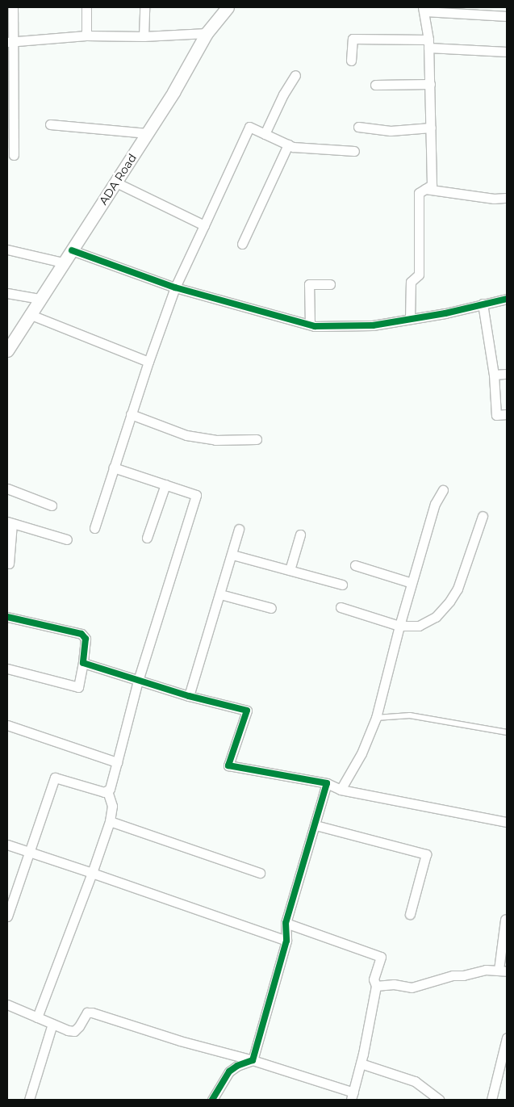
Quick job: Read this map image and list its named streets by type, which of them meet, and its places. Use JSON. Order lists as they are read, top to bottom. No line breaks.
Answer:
{"streets":{"street":["ADA Road"]}}
